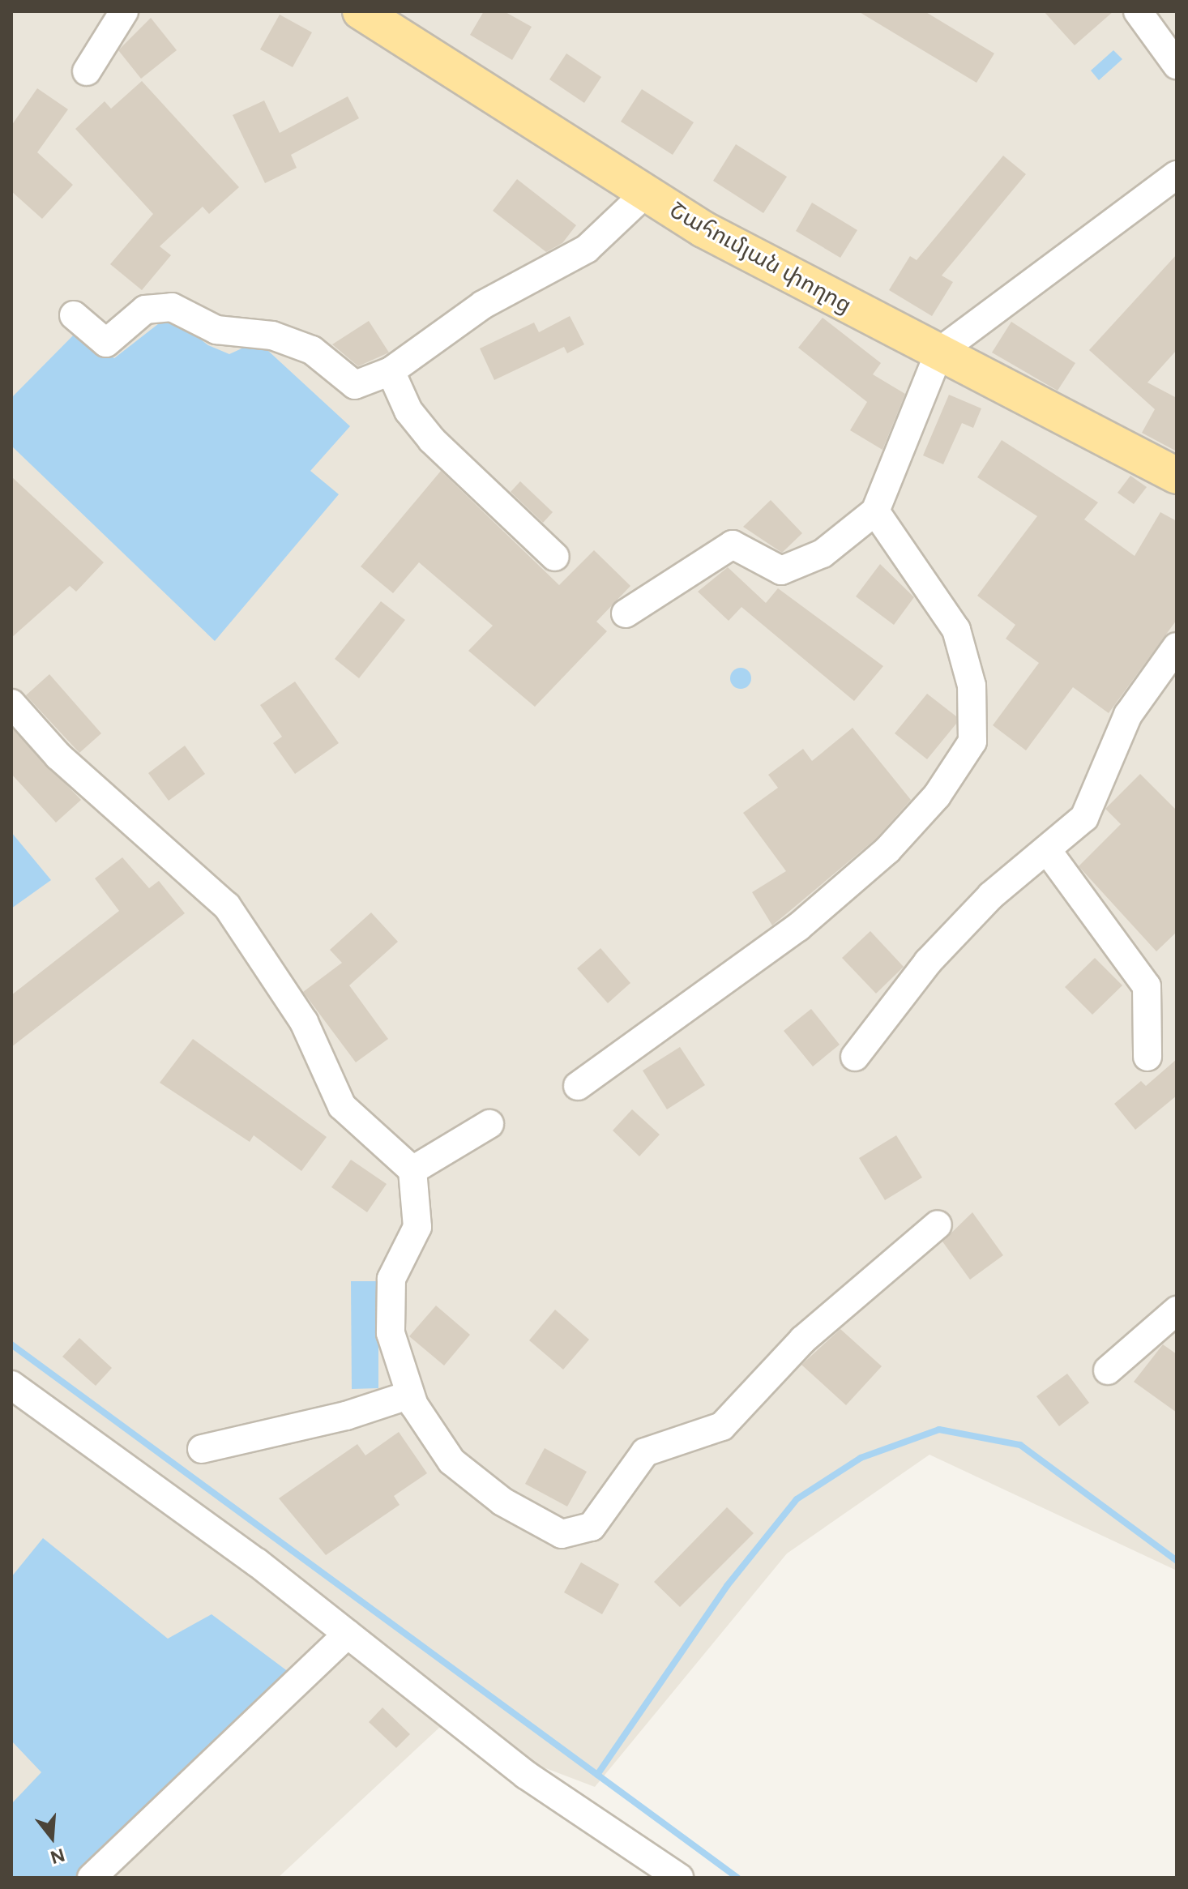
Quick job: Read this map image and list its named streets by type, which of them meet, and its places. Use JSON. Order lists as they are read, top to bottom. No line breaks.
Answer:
{"streets":{"main road":["Շահումյան փողոց"]},"north":"bottom"}
